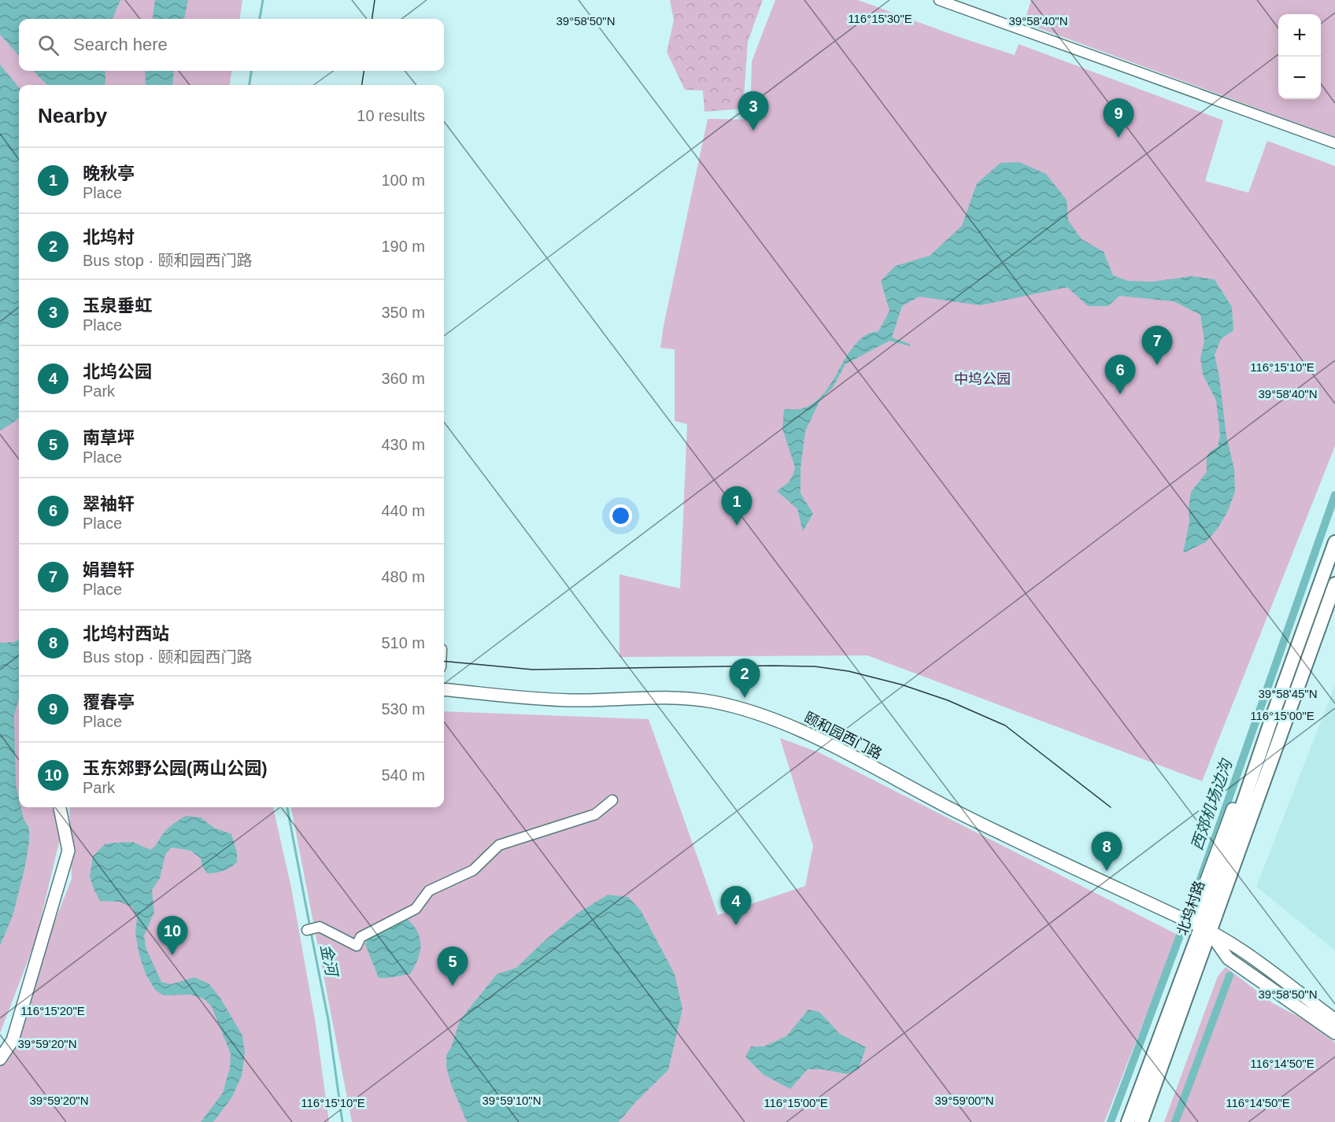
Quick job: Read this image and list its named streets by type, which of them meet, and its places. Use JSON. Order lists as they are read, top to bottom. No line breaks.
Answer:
{"streets":{"main road":["北坞村路"],"street":["颐和园西门路"]},"crossings":[["颐和园西门路","北坞村路"]],"water":["西郊机场边沟","金河"],"parks":["中坞公园"],"page":{"map_buttons":["+","−"],"search":"Search here","heading":["Nearby","10 results"],"pins":["3","9","7","6","1","2","8","4","10","5"],"list":[{"mark":"1","name":"晚秋亭","note":"Place","value":"100 m"},{"mark":"2","name":"北坞村","note":"Bus stop · 颐和园西门路","value":"190 m"},{"mark":"3","name":"玉泉垂虹","note":"Place","value":"350 m"},{"mark":"4","name":"北坞公园","note":"Park","value":"360 m"},{"mark":"5","name":"南草坪","note":"Place","value":"430 m"},{"mark":"6","name":"翠袖轩","note":"Place","value":"440 m"},{"mark":"7","name":"娟碧轩","note":"Place","value":"480 m"},{"mark":"8","name":"北坞村西站","note":"Bus stop · 颐和园西门路","value":"510 m"},{"mark":"9","name":"覆春亭","note":"Place","value":"530 m"},{"mark":"10","name":"玉东郊野公园(两山公园)","note":"Park","value":"540 m"}]},"coordinates":["116°15'30\"E","39°58'50\"N","39°58'40\"N","116°15'10\"E","39°58'45\"N","116°15'00\"E","116°15'20\"E","39°59'20\"N","116°14'50\"E","39°59'10\"N","39°59'00\"N"]}
